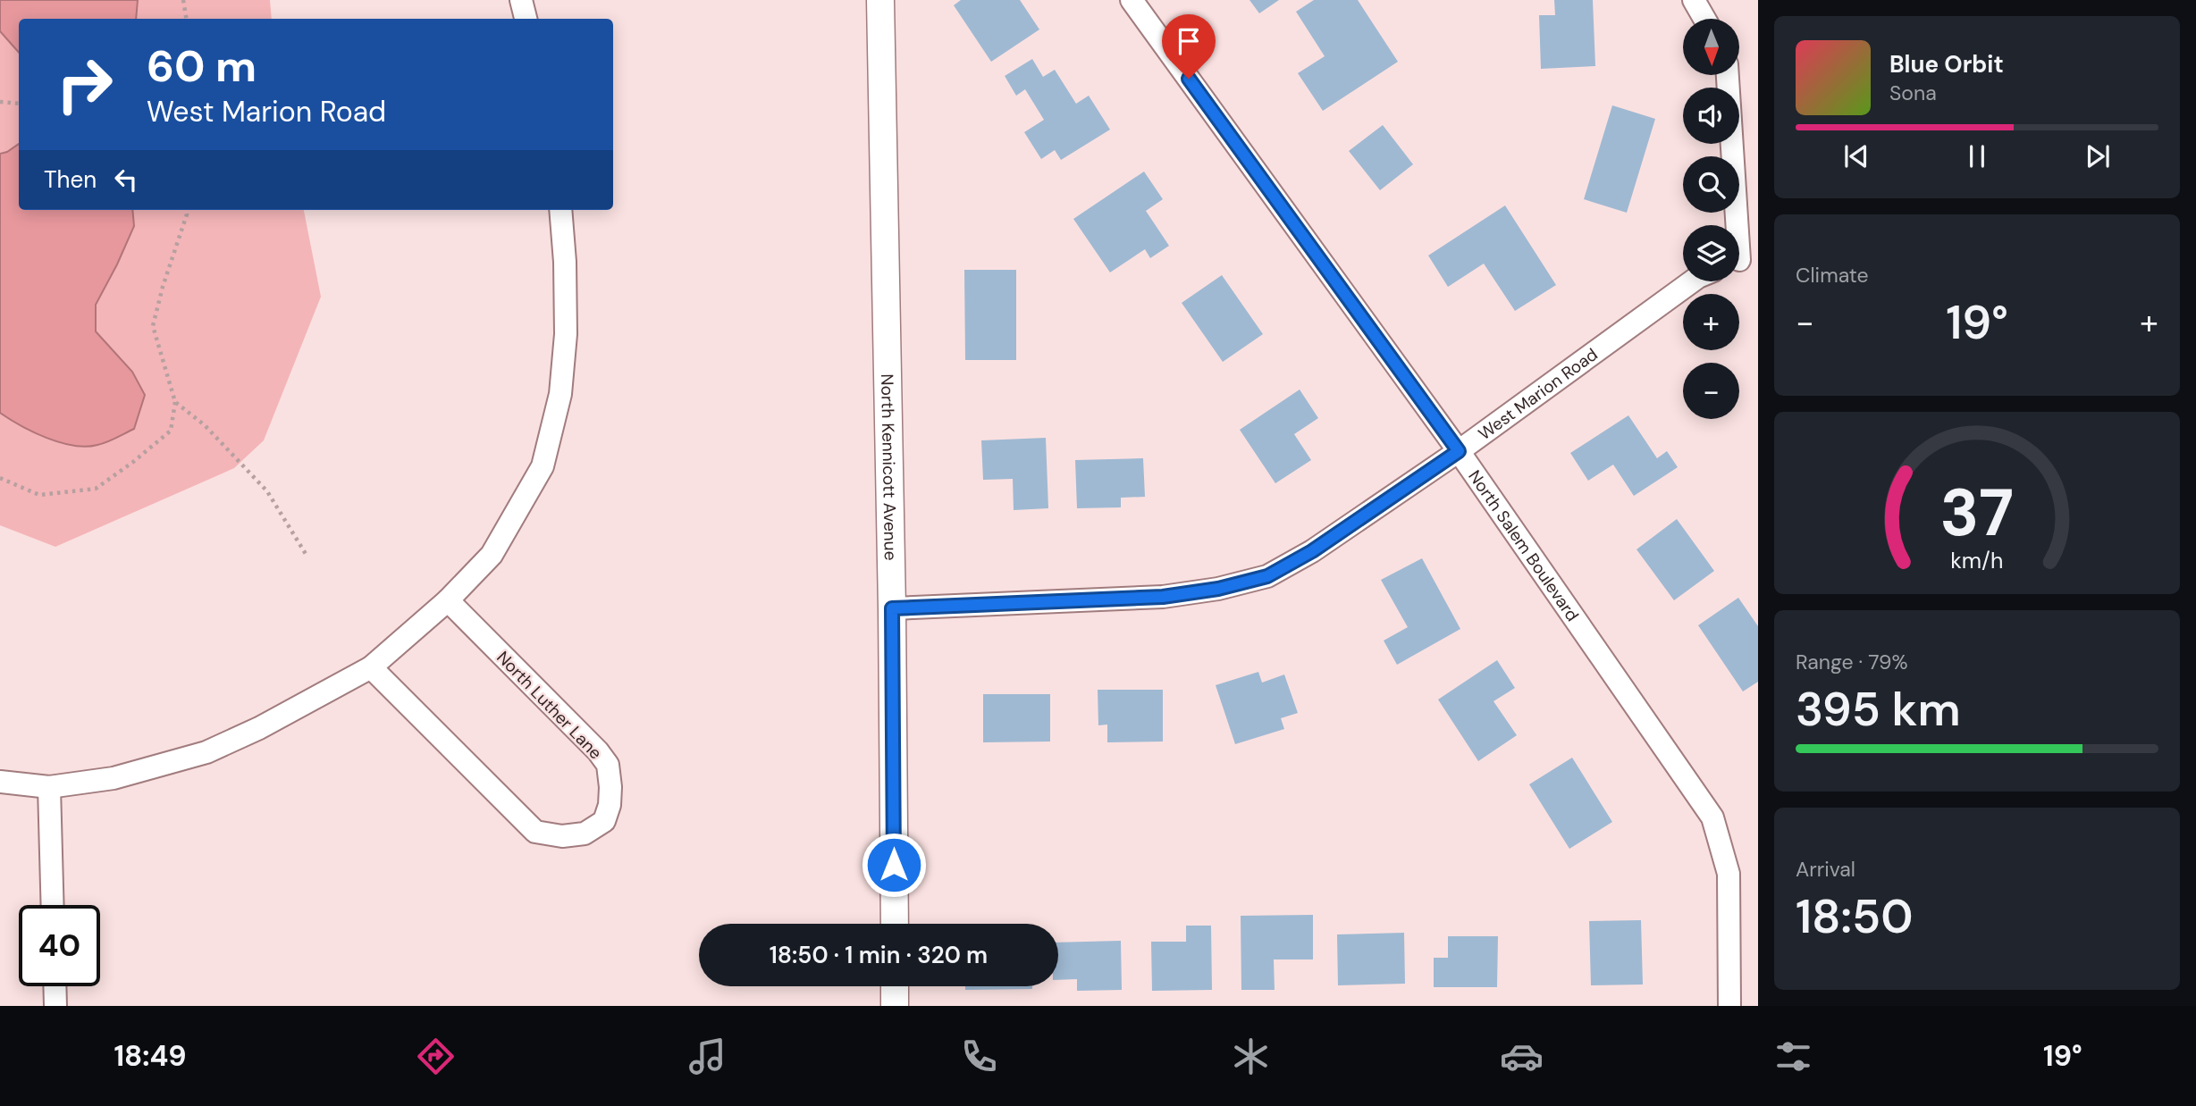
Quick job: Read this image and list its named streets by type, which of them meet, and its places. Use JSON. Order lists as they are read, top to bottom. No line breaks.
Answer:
{"streets":{"street":["West Marion Road","North Kennicott Avenue","North Salem Boulevard","North Luther Lane"]},"crossings":[["West Marion Road","North Kennicott Avenue"],["West Marion Road","North Salem Boulevard"]],"north":"bottom","page":{"map_buttons":["+","−"],"turn":["60 m","West Marion Road"],"song":["Blue Orbit","Sona"],"then":"Then","tile":["Climate",["Range · 79%","395 km"],["Arrival","18:50"]],"heat":["−","19°","+"],"limit":"40","trip":"18:50 · 1 min · 320 m","tabs":["18:49","19°"],"gauge":["37","km/h"]}}
